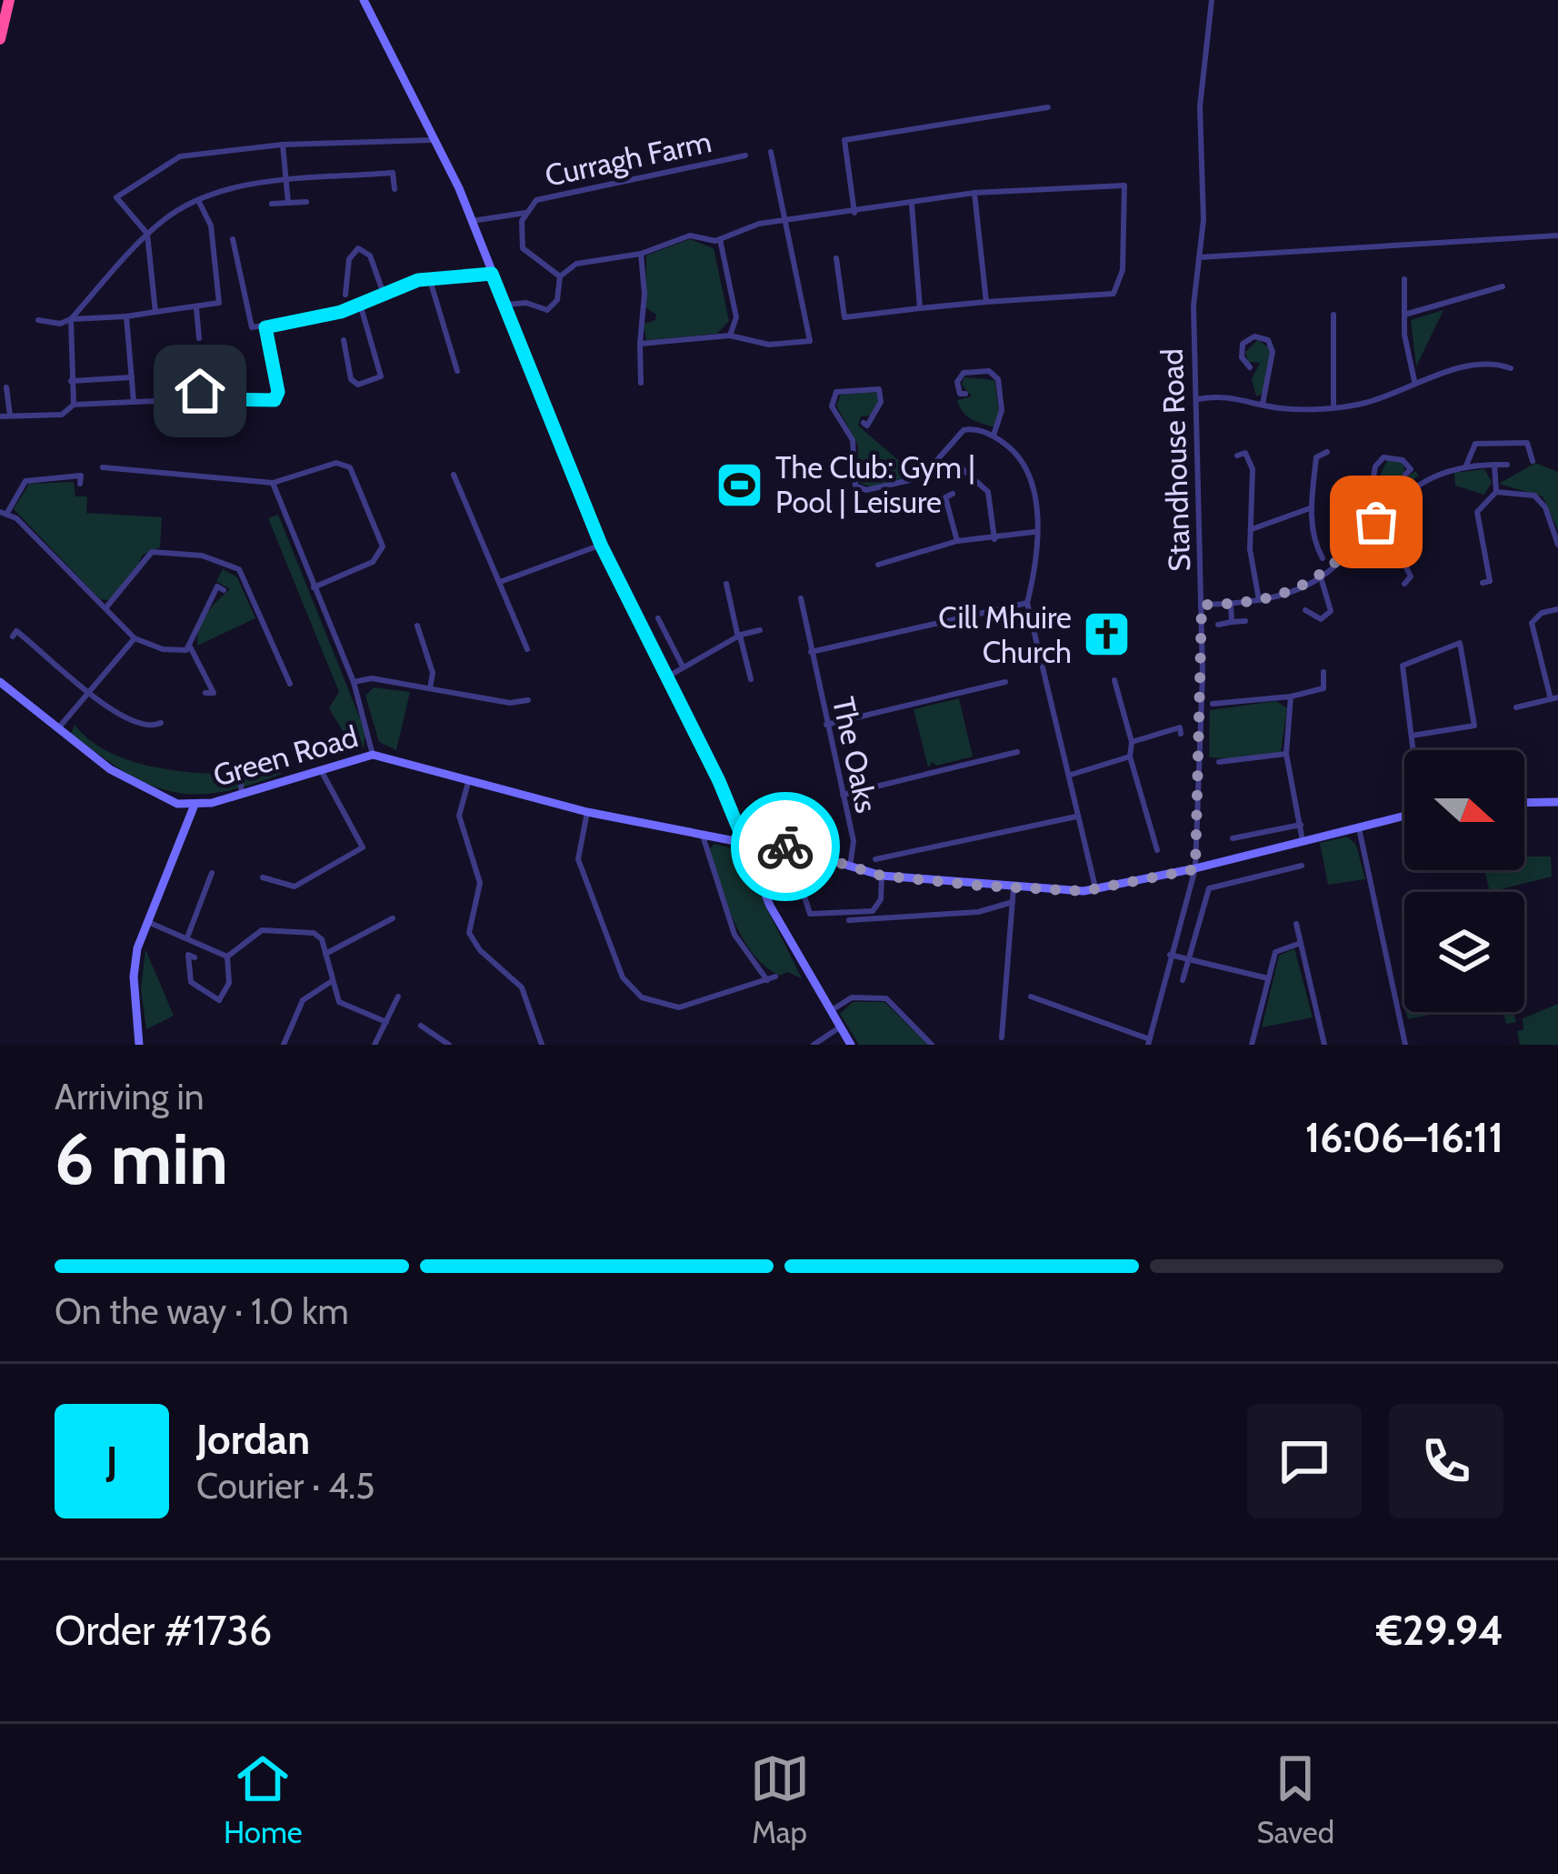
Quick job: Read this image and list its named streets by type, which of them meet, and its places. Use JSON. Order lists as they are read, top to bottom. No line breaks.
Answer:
{"streets":{"street":["Curragh Farm","Standhouse Road","The Oaks","Green Road"]},"crossings":[["Standhouse Road","Green Road"],["The Oaks","Green Road"]],"places":{"sports":["The Club: Gym | Pool | Leisure"],"church":["Cill Mhuire Church"]},"north":"right","page":{"heading":["6 min","Arriving in","16:06–16:11"],"panel":["Jordan","Courier · 4.5","Order #1736","€29.94"],"bar":"On the way · 1.0 km","round":"J","tabs":["Home","Map","Saved"]}}
